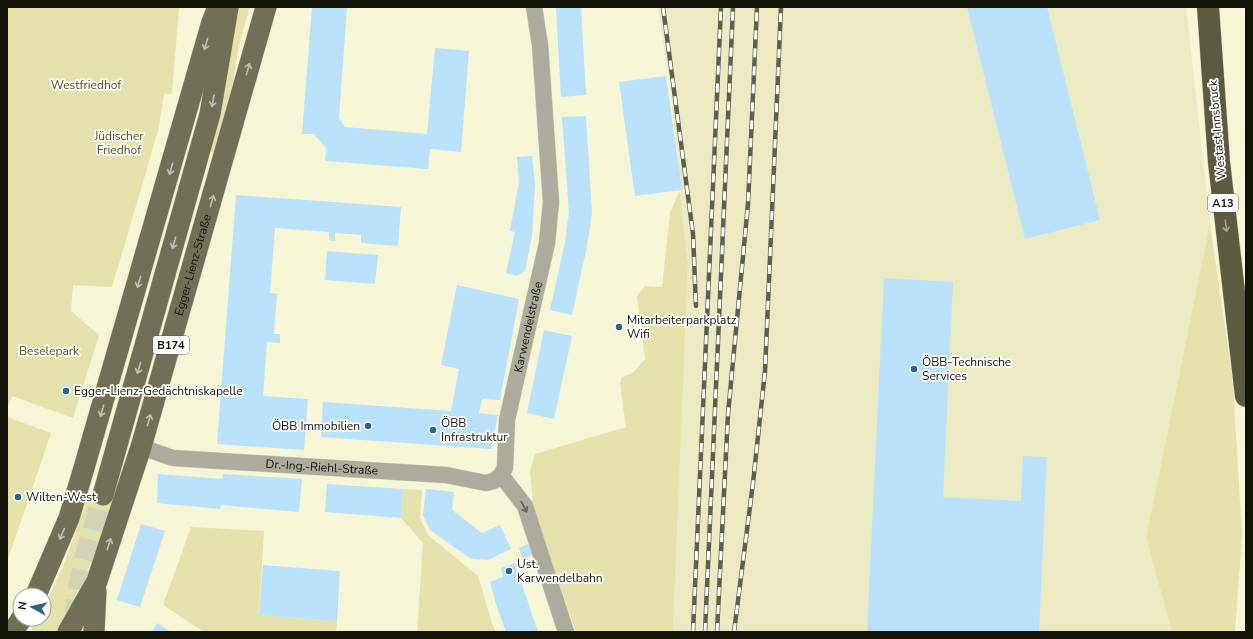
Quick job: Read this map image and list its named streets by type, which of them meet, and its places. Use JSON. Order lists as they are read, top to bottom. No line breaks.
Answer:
{"streets":{"highway":["Westast Innsbruck","A13"],"main road":["Egger-Lienz-Straße","B174"],"street":["Karwendelstraße","Dr.-Ing.-Riehl-Straße"]},"crossings":[["Egger-Lienz-Straße","Dr.-Ing.-Riehl-Straße"],["Karwendelstraße","Dr.-Ing.-Riehl-Straße"]],"one_way":["Westast Innsbruck"],"parks":["Westfriedhof","Jüdischer Friedhof","Beselepark"],"places":["Mitarbeiterparkplatz Wifi","ÖBB-Technische Services","Egger-Lienz-Gedächtniskapelle","ÖBB Immobilien","ÖBB Infrastruktur","Wilten-West","Ust. Karwendelbahn"],"north":"left"}
